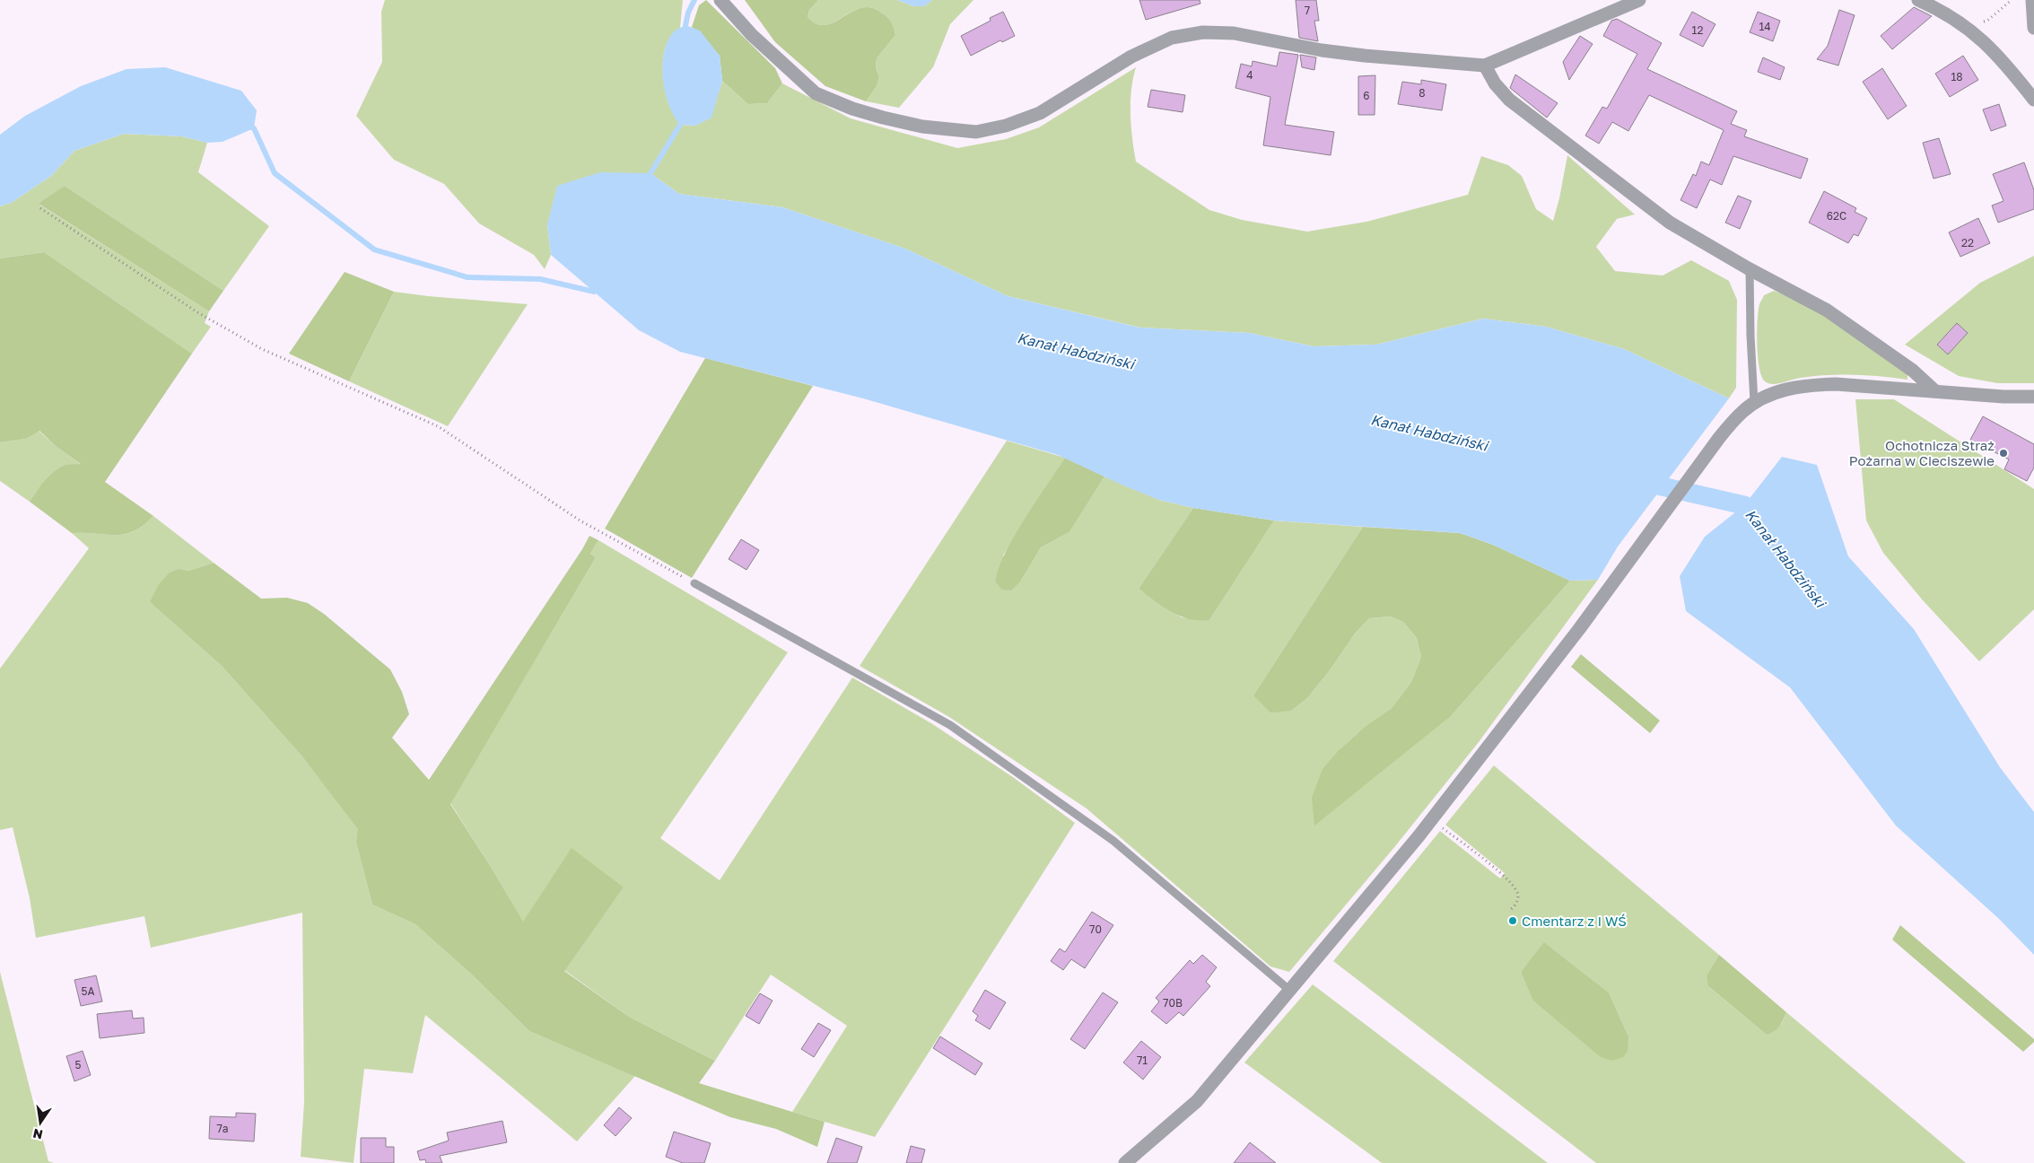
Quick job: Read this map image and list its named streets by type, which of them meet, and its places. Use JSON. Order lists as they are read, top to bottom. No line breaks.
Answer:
{"water":["Kanał Habdziński"],"places":["Ochotnicza Straż Pożarna w Cieciszewie","Cmentarz z I WŚ"],"house_numbers":["7","14","12","4","18","8","6","62C","22","70","5A","70B","71","5","7a"],"north":"bottom"}
